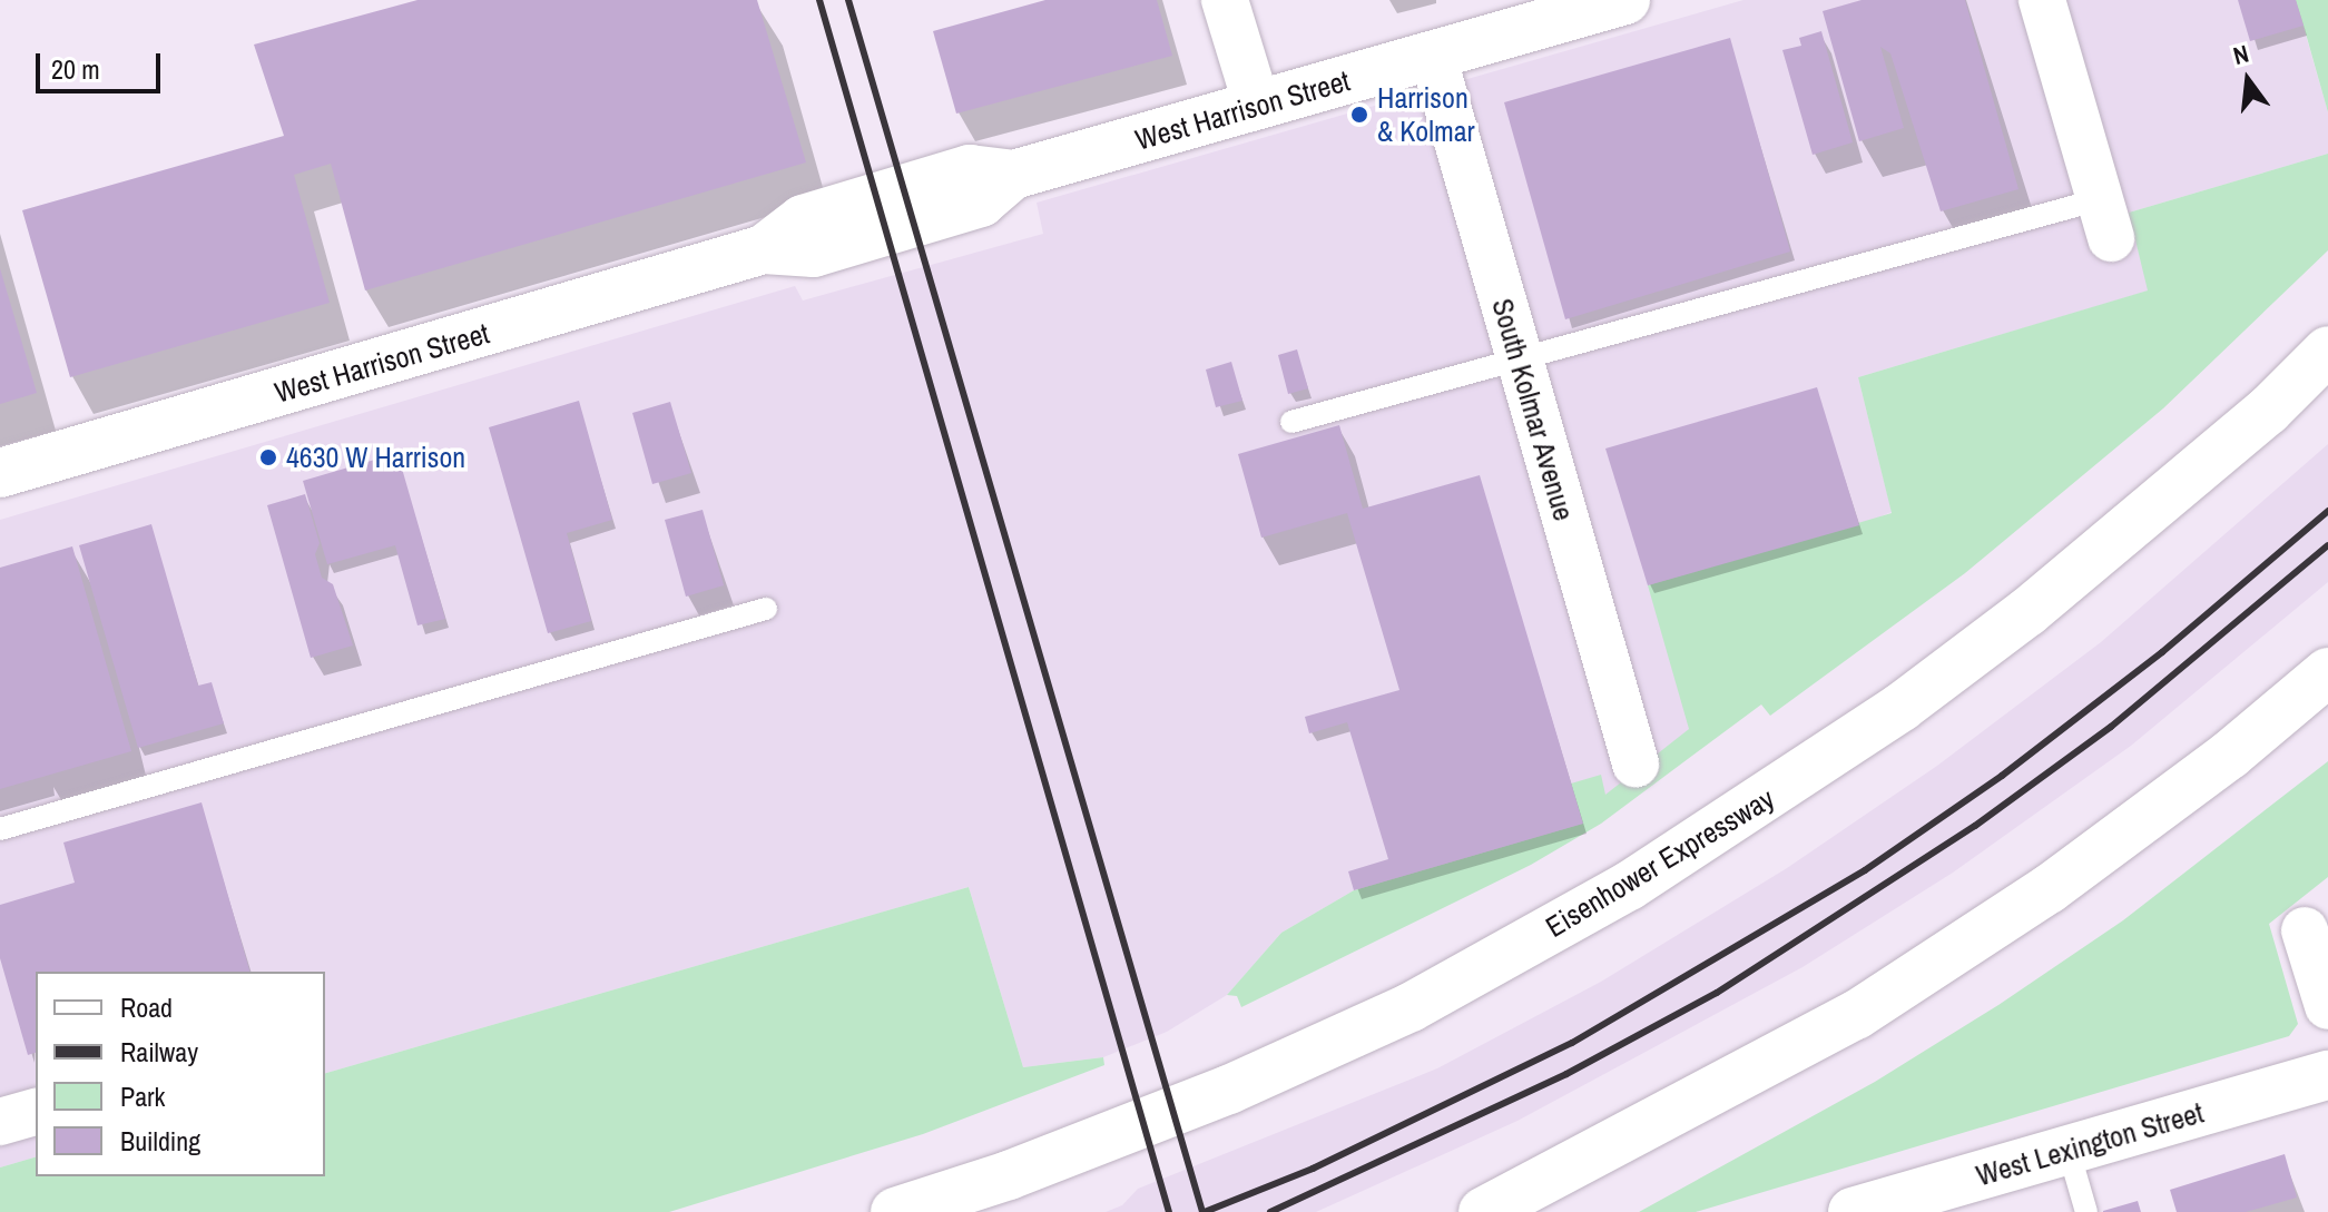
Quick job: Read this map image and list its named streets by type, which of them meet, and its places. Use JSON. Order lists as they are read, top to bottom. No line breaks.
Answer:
{"streets":{"main road":["West Harrison Street","Eisenhower Expressway","West Lexington Street"],"street":["South Kolmar Avenue"]},"crossings":[["West Harrison Street","South Kolmar Avenue"]],"places":["Harrison & Kolmar","4630 W Harrison"],"legend":["Road","Railway","Park","Building"],"scale_bar":"20 m","north":"top"}
